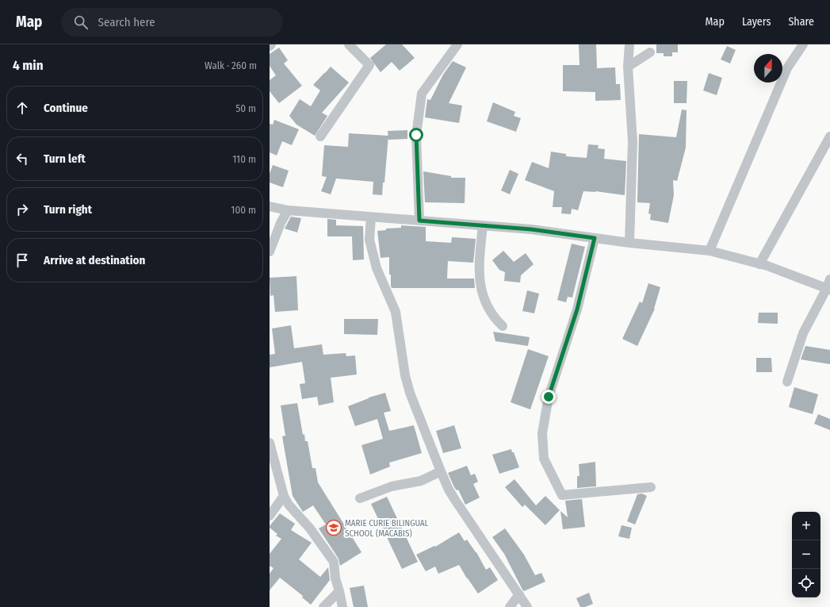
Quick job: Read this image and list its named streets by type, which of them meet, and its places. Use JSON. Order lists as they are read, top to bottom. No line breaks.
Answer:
{"places":{"school or university":["MARIE CURIE BILINGUAL SCHOOL (MACABIS)"]},"north":"top","page":{"header":"Map","search":"Search here","nav":["Map","Layers","Share"],"heading":["4 min","Walk · 260 m"],"list":[["Continue","50 m"],["Turn left","110 m"],["Turn right","100 m"],"Arrive at destination"],"map_buttons":["+","−"]}}
